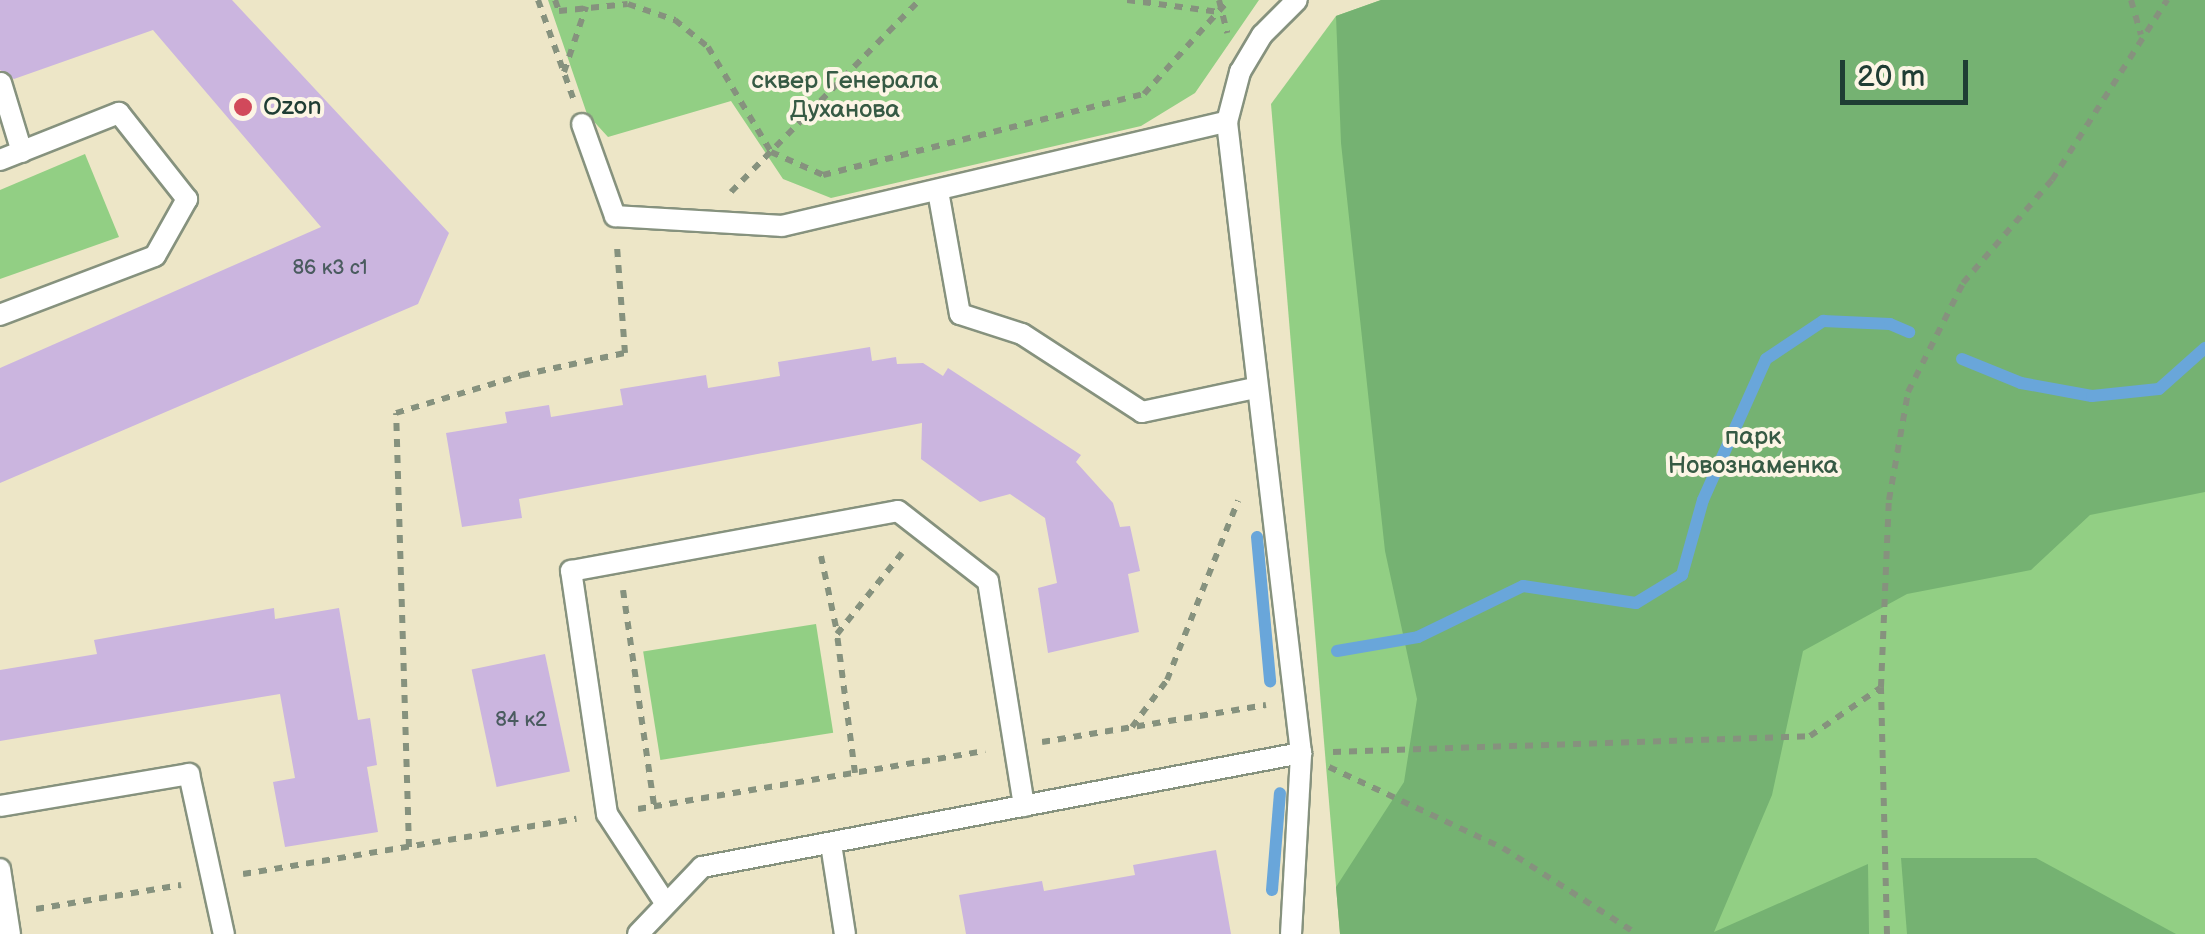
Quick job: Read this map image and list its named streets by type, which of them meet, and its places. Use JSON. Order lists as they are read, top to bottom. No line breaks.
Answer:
{"parks":["сквер Генерала Духанова","парк Новознаменка"],"places":["Ozon"],"house_numbers":["86 к3 с1","84 к2"],"scale_bar":"20 m"}
